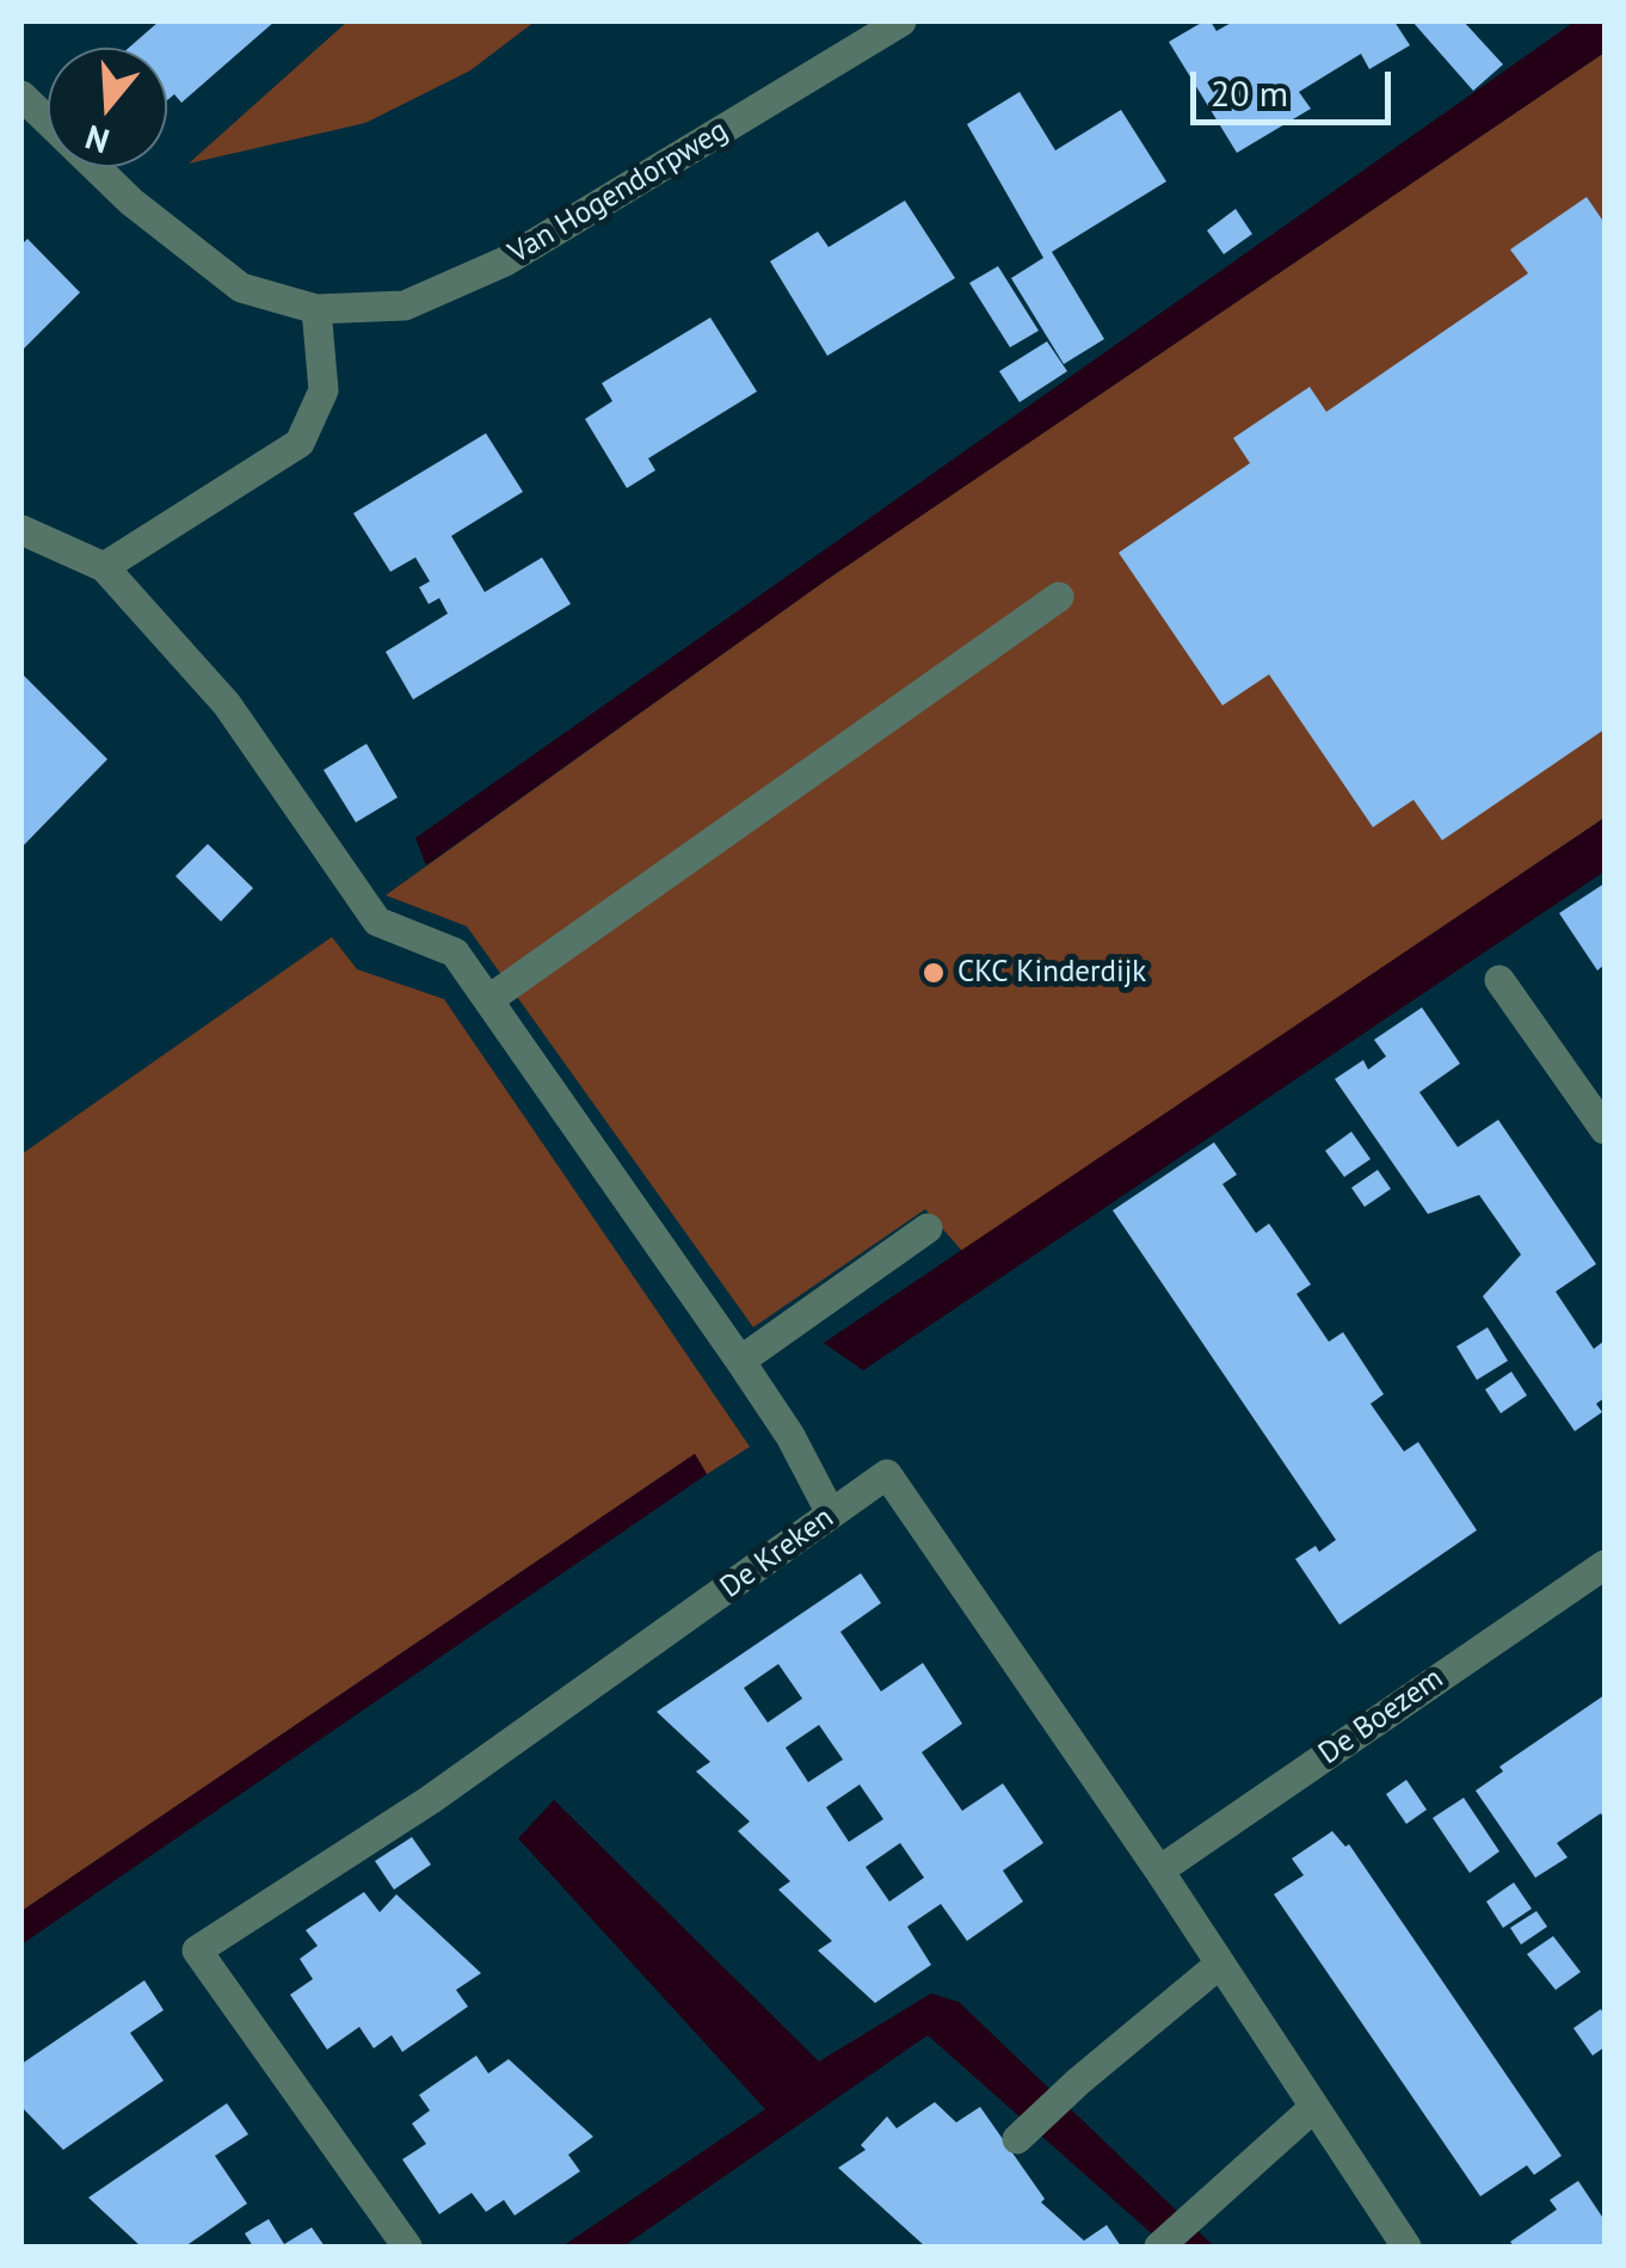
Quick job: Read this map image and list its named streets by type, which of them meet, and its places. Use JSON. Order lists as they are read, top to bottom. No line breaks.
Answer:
{"streets":{"street":["Van Hogendorpweg","De Kreken","De Boezem"]},"crossings":[["De Kreken","De Boezem"]],"places":["CKC Kinderdijk"],"scale_bar":"20 m","north":"bottom"}
